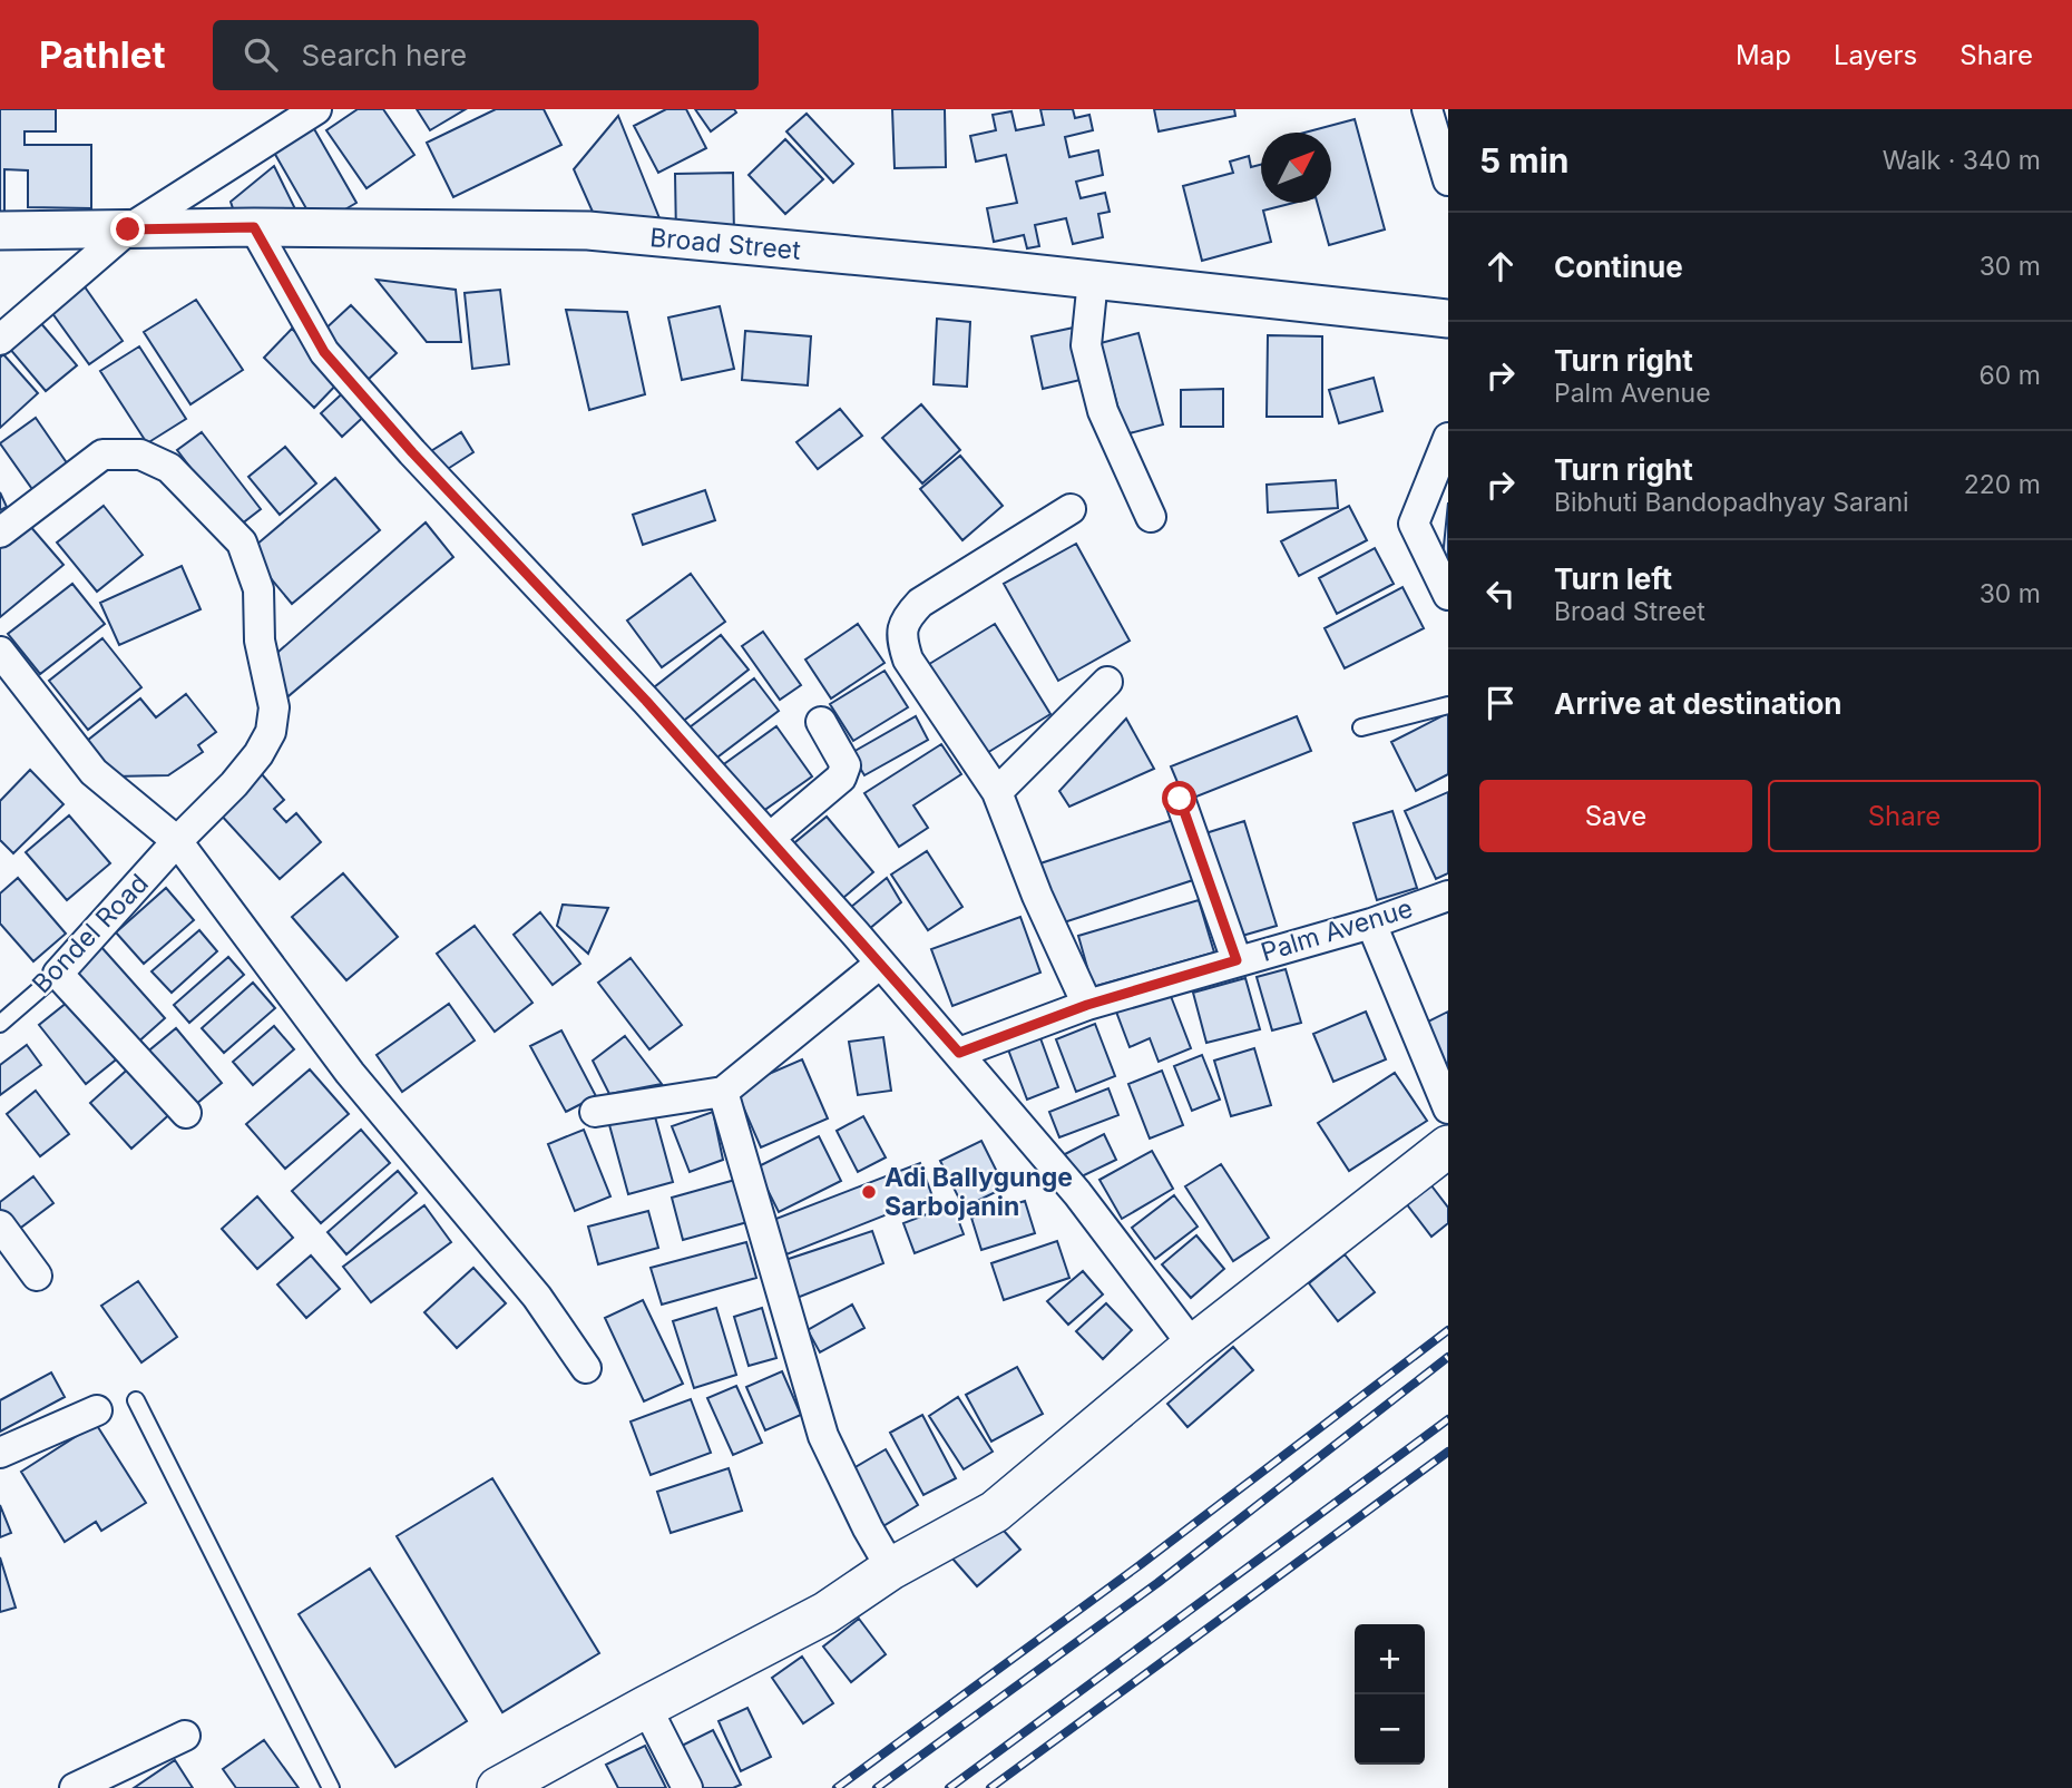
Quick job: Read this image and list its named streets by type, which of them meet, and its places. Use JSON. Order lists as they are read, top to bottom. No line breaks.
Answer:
{"streets":{"street":["Broad Street","Palm Avenue","Bondel Road"]},"places":["Adi Ballygunge Sarbojanin"],"north":"top right","page":{"header":"Pathlet","search":"Search here","nav":["Map","Layers","Share"],"heading":["5 min","Walk · 340 m"],"list":[["Continue","30 m"],["Turn right","Palm Avenue","60 m"],["Turn right","Bibhuti Bandopadhyay Sarani","220 m"],["Turn left","Broad Street","30 m"],"Arrive at destination"],"buttons":["Save","Share"],"map_buttons":["+","−"]}}
